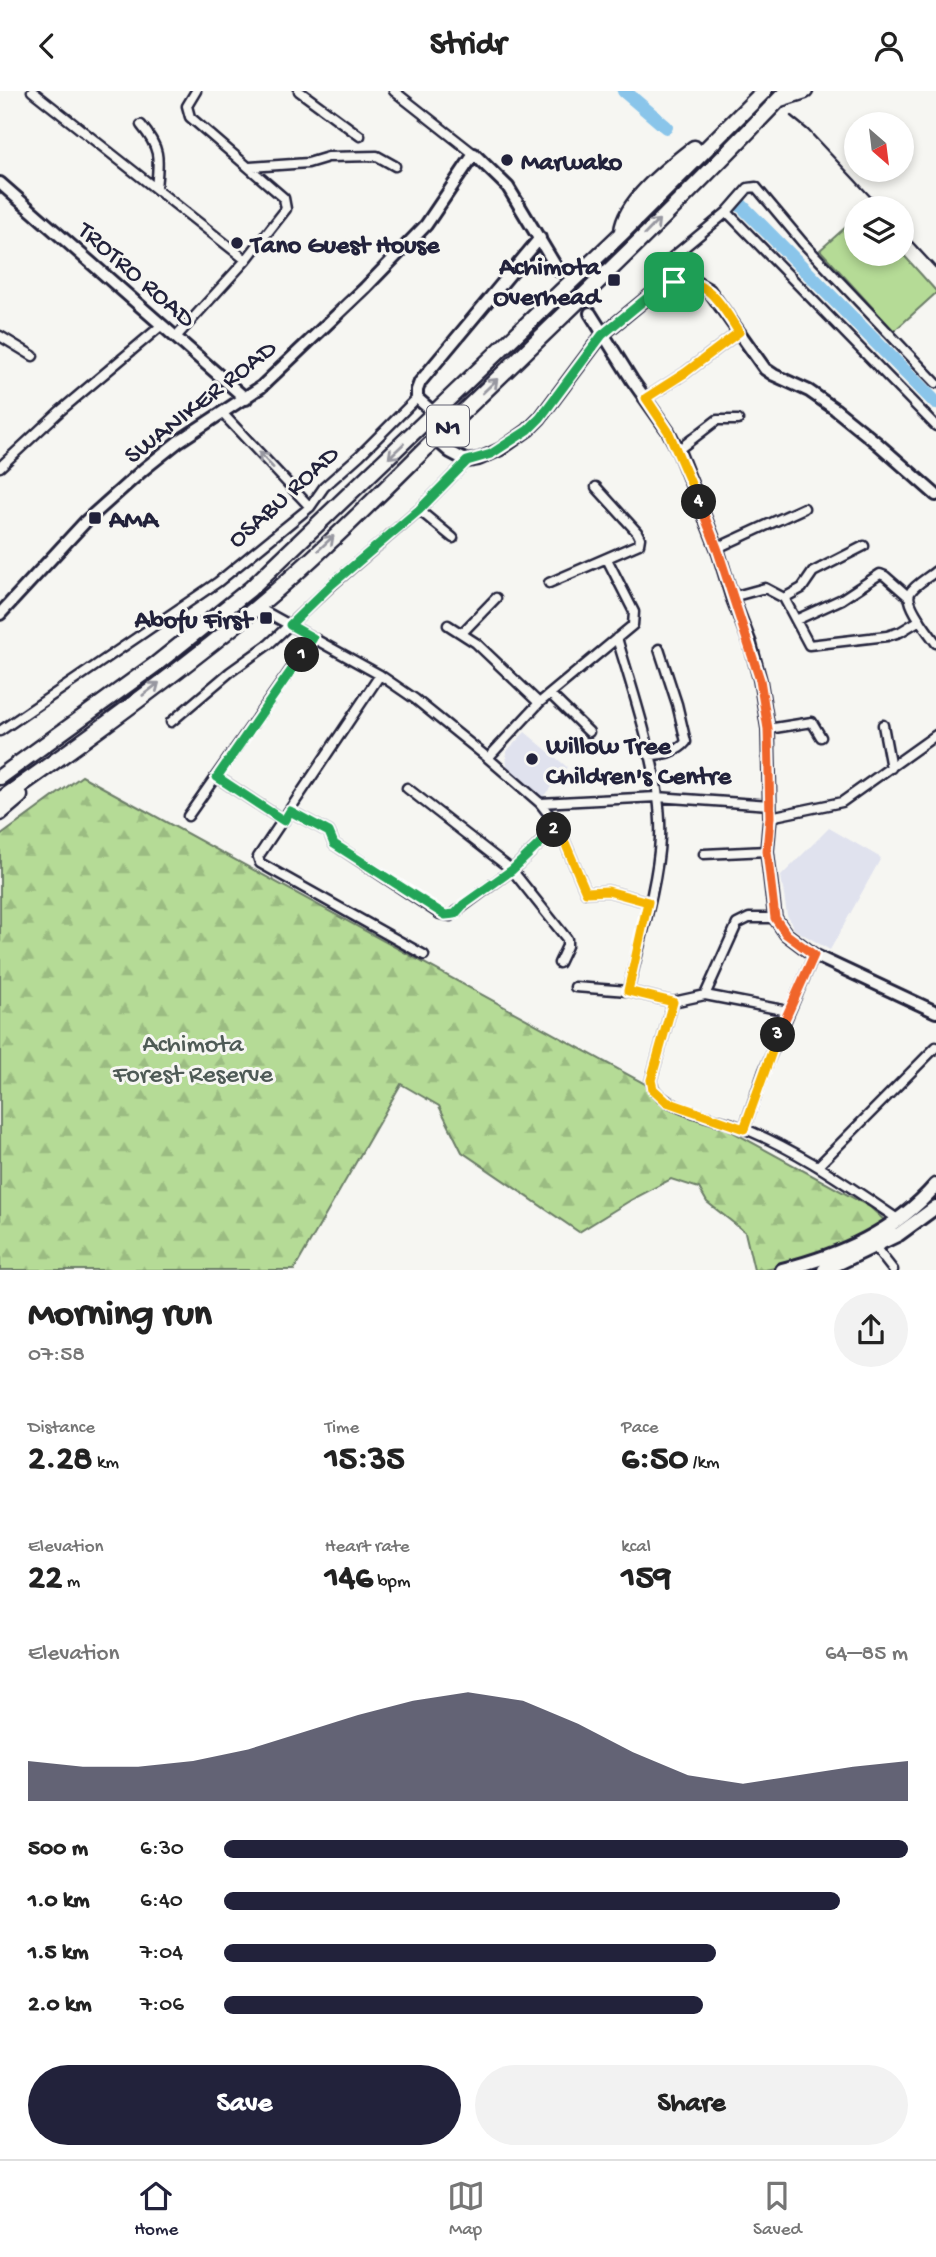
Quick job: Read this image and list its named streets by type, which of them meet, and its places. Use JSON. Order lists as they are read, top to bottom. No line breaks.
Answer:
{"streets":{"highway":["N1"],"street":["TROTRO ROAD","SWANIKER ROAD","OSABU ROAD"]},"crossings":[["TROTRO ROAD","SWANIKER ROAD"]],"parks":["Achimota Forest Reserve"],"places":{"other":["Marwako","Tano Guest House","Willow Tree Children's Centre"],"transit":["Achimota Overhead","AMA","Abofu First"]},"north":"bottom right","page":{"header":"Stridr","pins":["4","1","2","3"],"heading":["Morning run","07:58"],"stats":[["Distance","2.28 km"],["Time","15:35"],["Pace","6:50 /km"],["Elevation","22 m"],["Heart rate","146 bpm"],["kcal","159"]],"chart":["Elevation","64–85 m"],"list":[{"name":"500 m","note":"6:30"},{"name":"1.0 km","note":"6:40"},{"name":"1.5 km","note":"7:04"},{"name":"2.0 km","note":"7:06"}],"buttons":["Save","Share"],"tabs":["Home","Map","Saved"]}}
